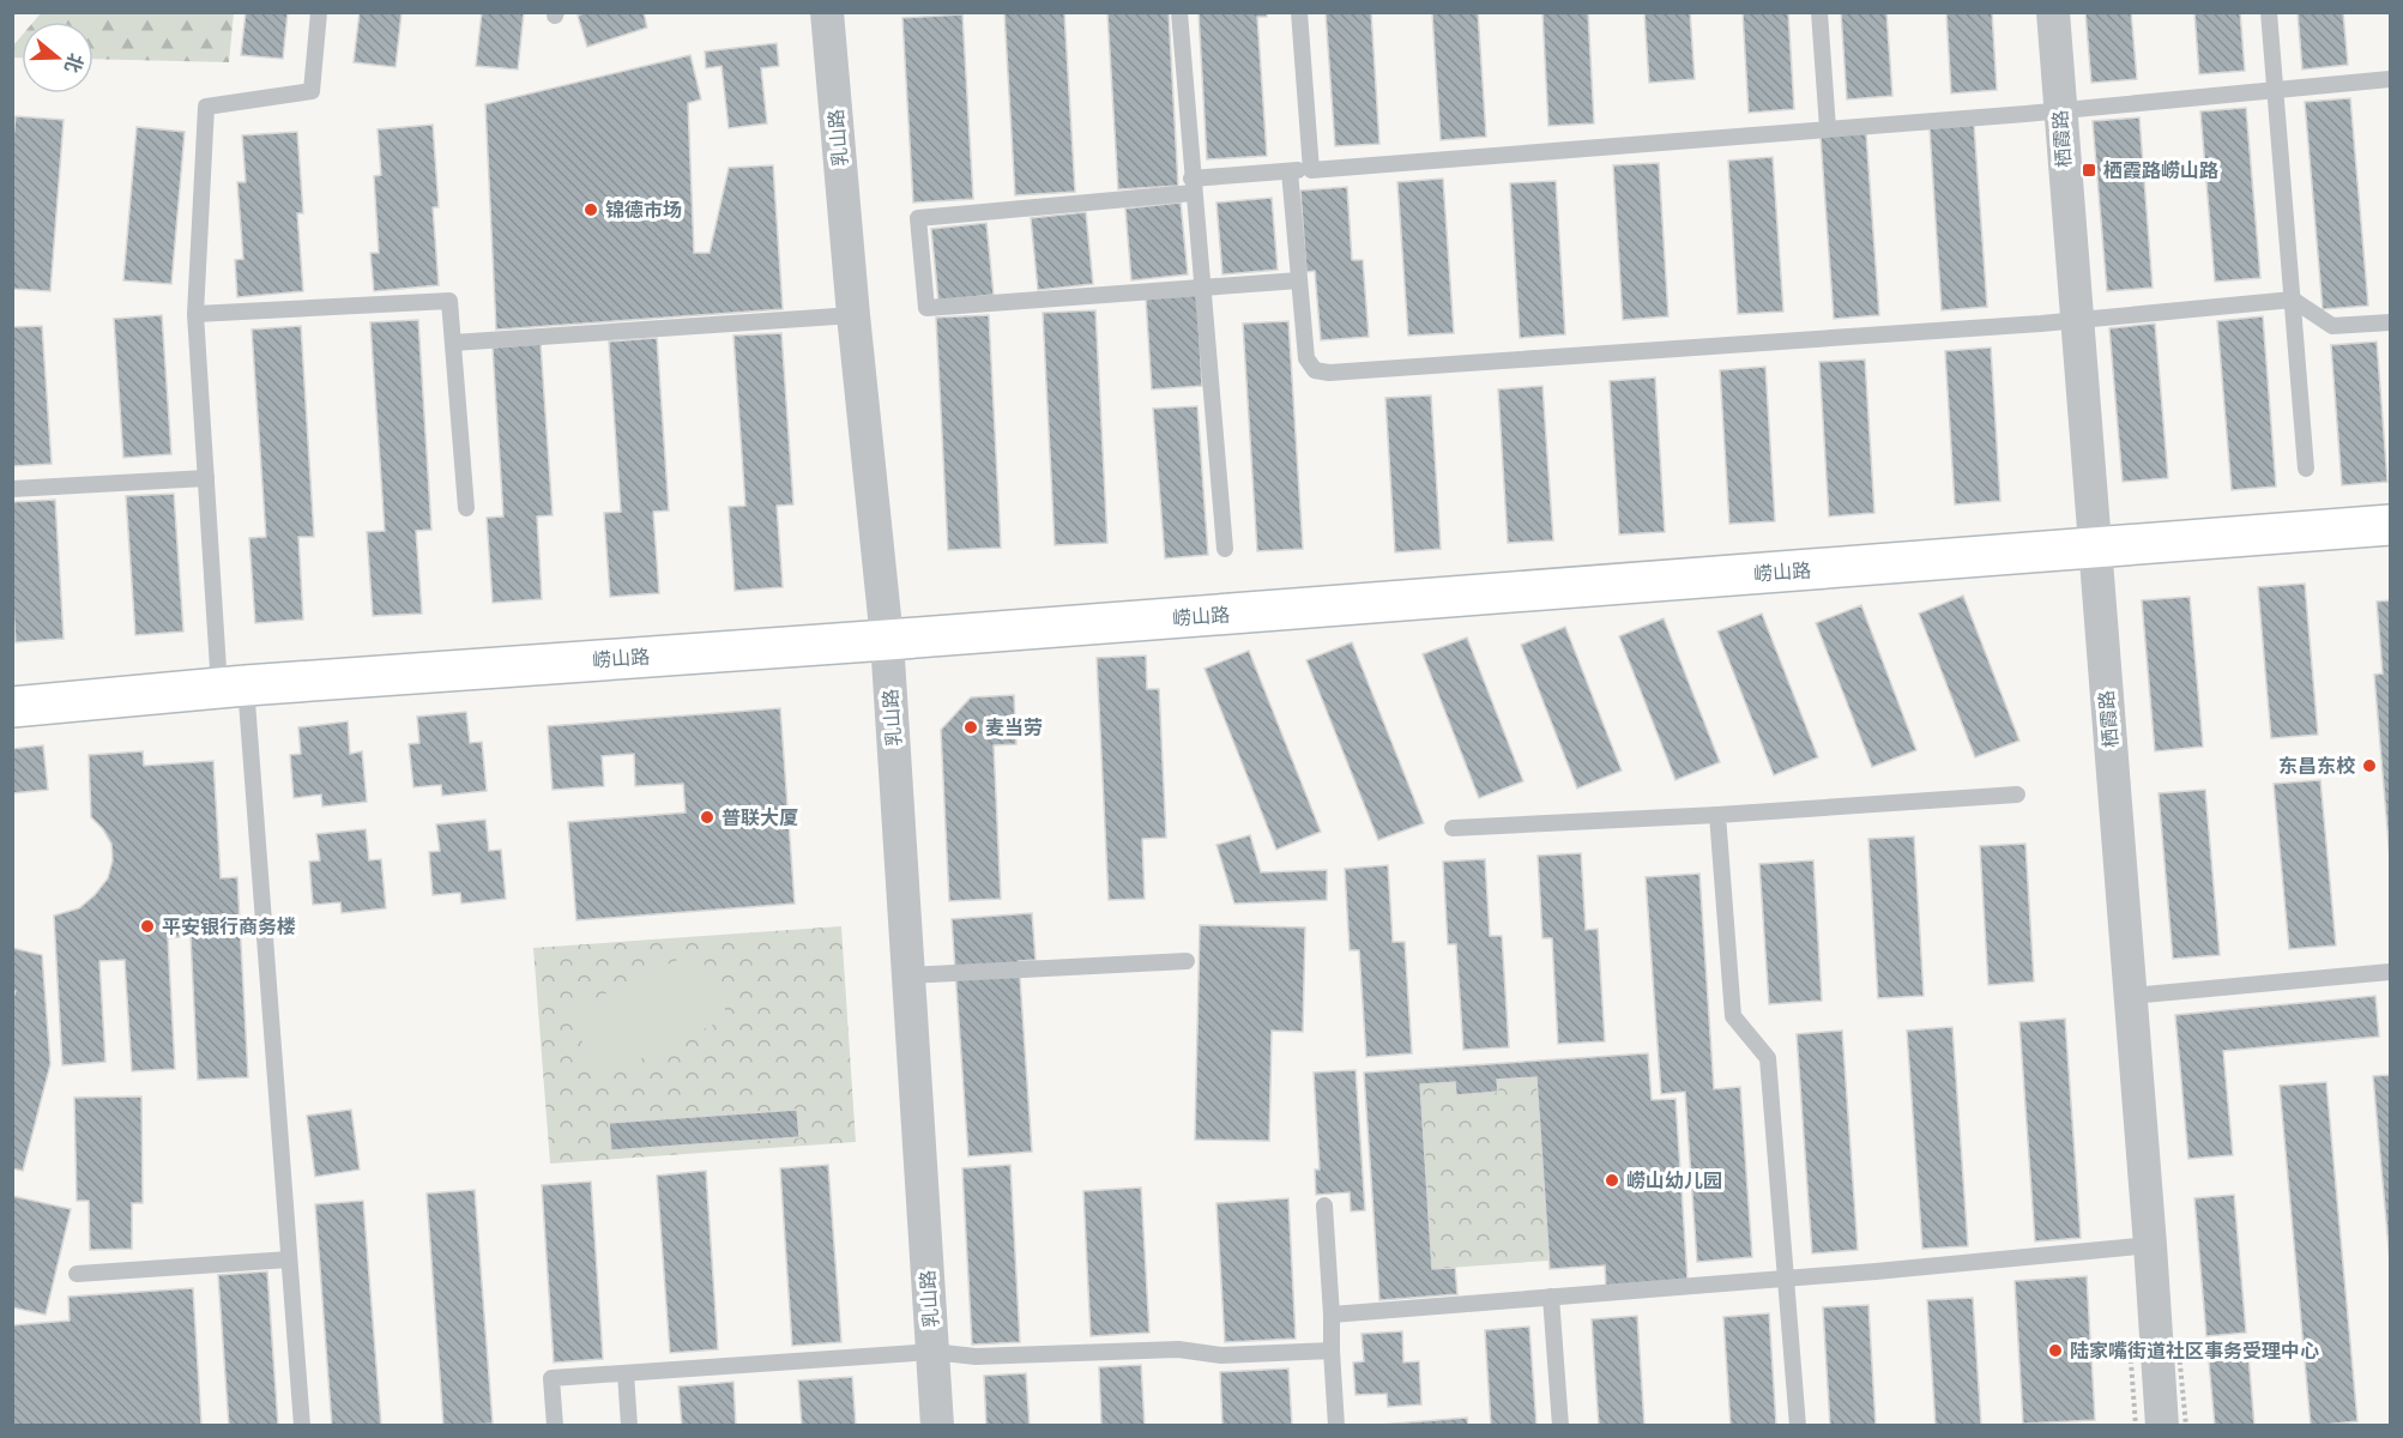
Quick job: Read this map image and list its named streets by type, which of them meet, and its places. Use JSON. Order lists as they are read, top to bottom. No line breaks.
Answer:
{"streets":{"street":["乳山路","栖霞路","崂山路"]},"crossings":[["乳山路","崂山路"],["栖霞路","崂山路"]],"places":{"transit":["栖霞路崂山路"],"other":["锦德市场","麦当劳","东昌东校","普联大厦","平安银行商务楼","崂山幼儿园","陆家嘴街道社区事务受理中心"]},"north":"right"}
